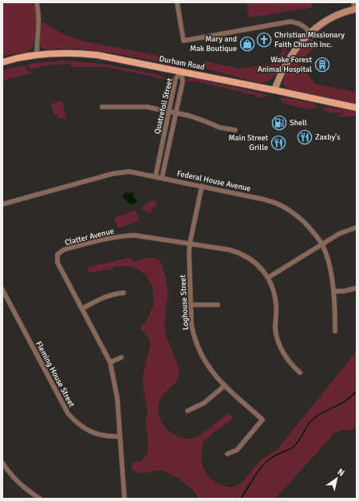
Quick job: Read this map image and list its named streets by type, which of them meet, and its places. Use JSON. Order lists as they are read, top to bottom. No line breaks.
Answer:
{"streets":{"main road":["Durham Road"],"street":["Quatrefoil Street","Federal House Avenue","Clatter Avenue","Loghouse Street","Fleming House Street"]},"crossings":[["Durham Road","Quatrefoil Street"],["Quatrefoil Street","Federal House Avenue"],["Federal House Avenue","Loghouse Street"],["Clatter Avenue","Loghouse Street"],["Clatter Avenue","Fleming House Street"]],"places":{"church":["Christian Missionary Faith Church Inc."],"shop":["Mary and Mak Boutique"],"building":["Wake Forest Animal Hospital"],"fuel station":["Shell"],"restaurant":["Zaxby's","Main Street Grille"]},"north":"top right"}
